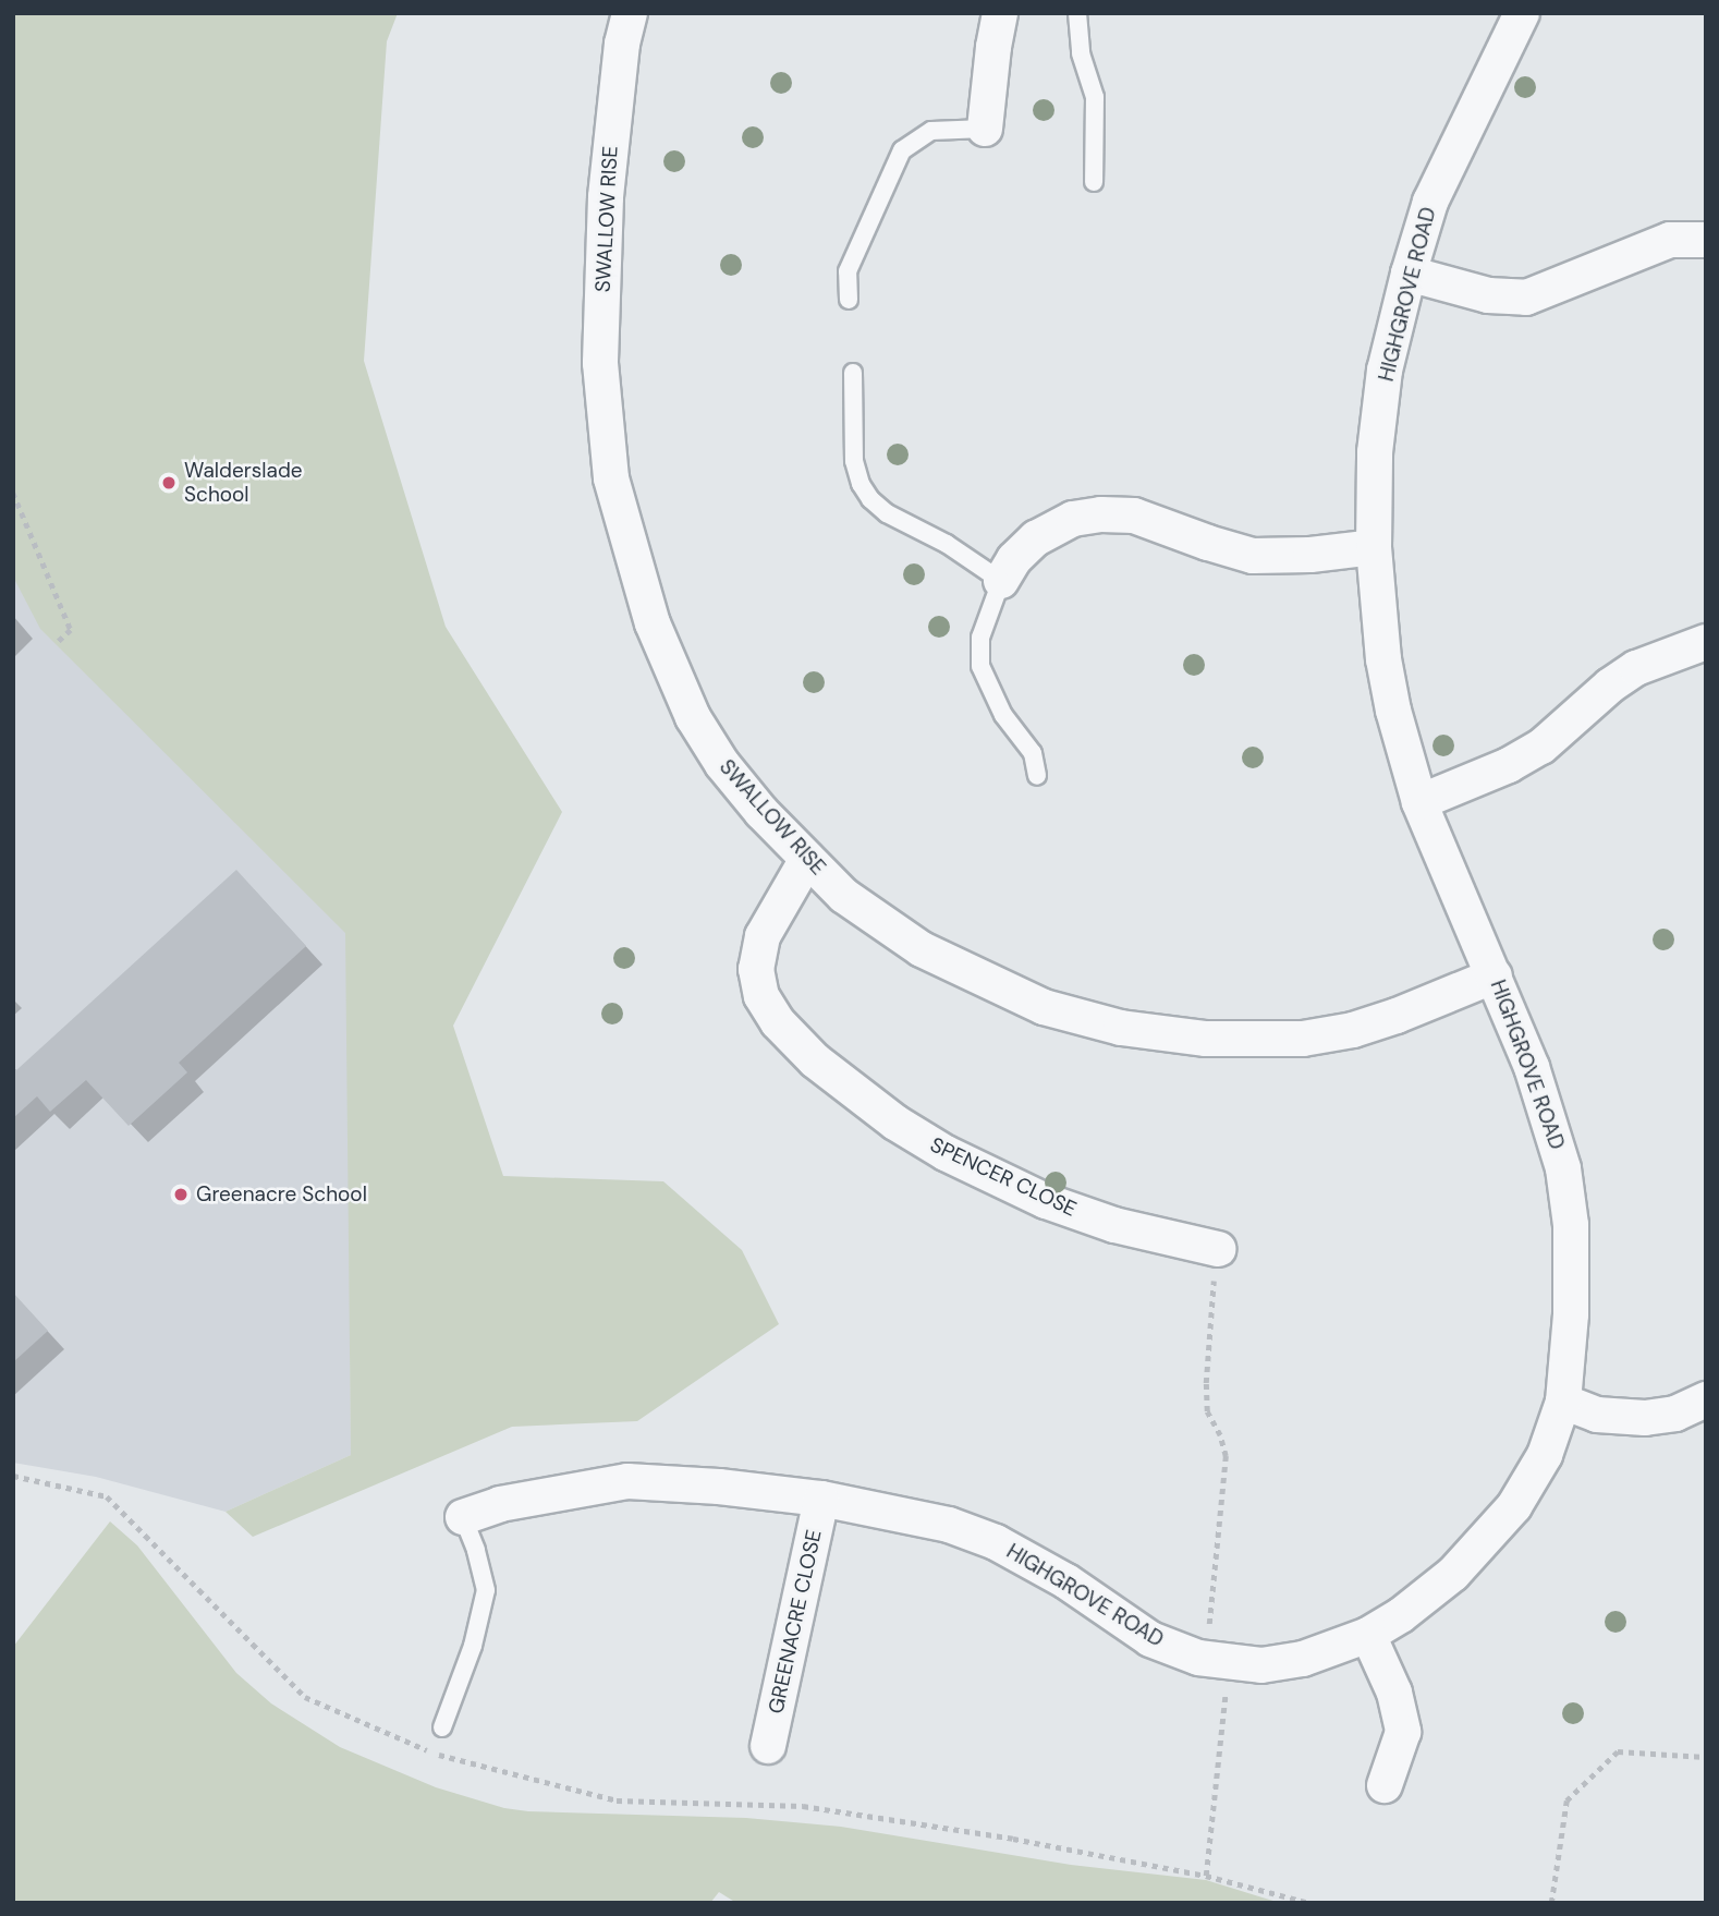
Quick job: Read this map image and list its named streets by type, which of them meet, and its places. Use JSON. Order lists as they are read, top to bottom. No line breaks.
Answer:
{"streets":{"street":["SWALLOW RISE","HIGHGROVE ROAD","SPENCER CLOSE","GREENACRE CLOSE"]},"crossings":[["SWALLOW RISE","HIGHGROVE ROAD"],["SWALLOW RISE","SPENCER CLOSE"],["HIGHGROVE ROAD","GREENACRE CLOSE"]],"places":["Walderslade School","Greenacre School"]}
